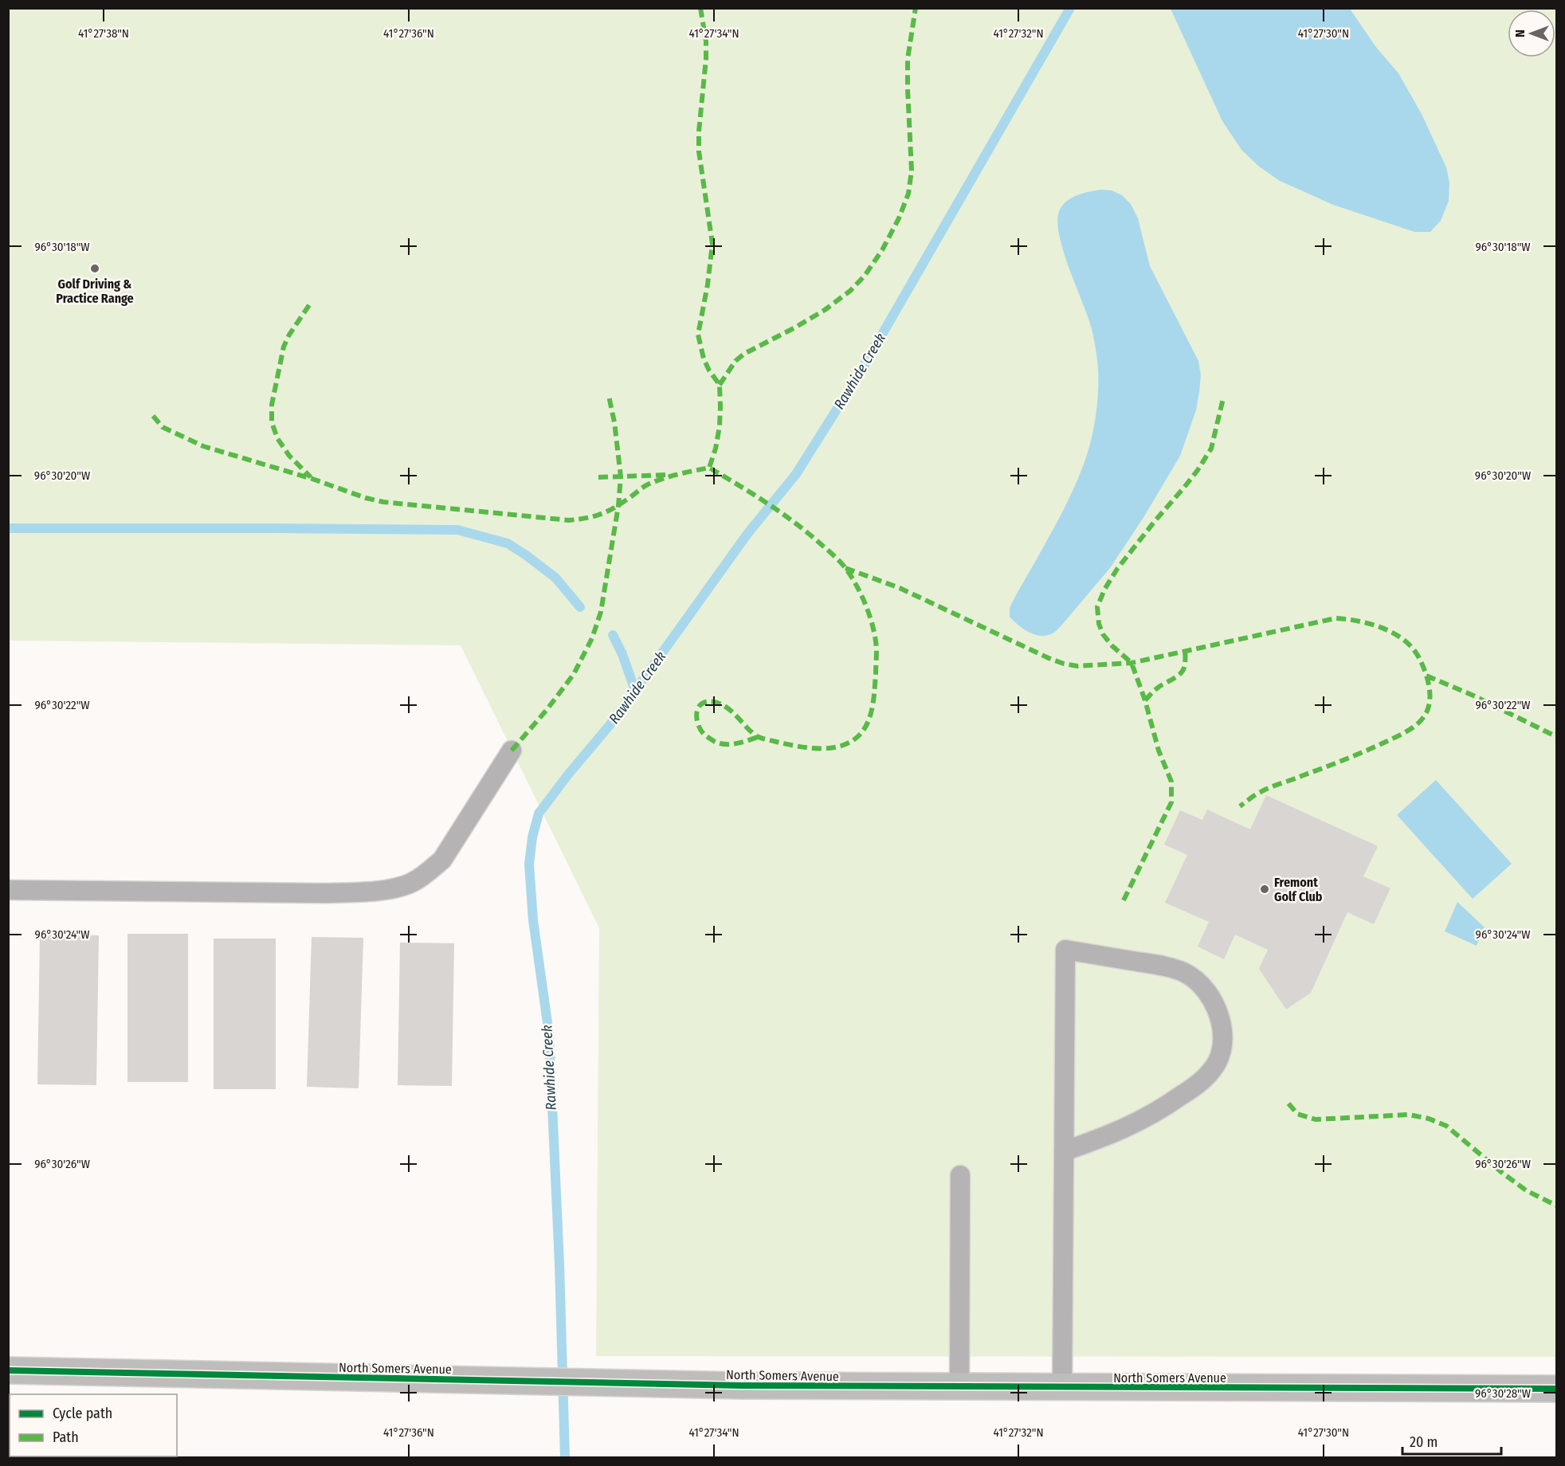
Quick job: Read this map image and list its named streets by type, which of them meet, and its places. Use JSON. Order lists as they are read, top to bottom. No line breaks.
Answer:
{"streets":{"street":["North Somers Avenue"]},"water":["Rawhide Creek"],"places":["Golf Driving & Practice Range","Fremont Golf Club"],"legend":["Cycle path","Path"],"scale_bar":"20 m","north":"left","coordinates":["41°27'38\"N","41°27'36\"N","41°27'34\"N","41°27'32\"N","41°27'30\"N","96°30'18\"W","96°30'20\"W","96°30'22\"W","96°30'24\"W","96°30'26\"W","96°30'28\"W"]}
